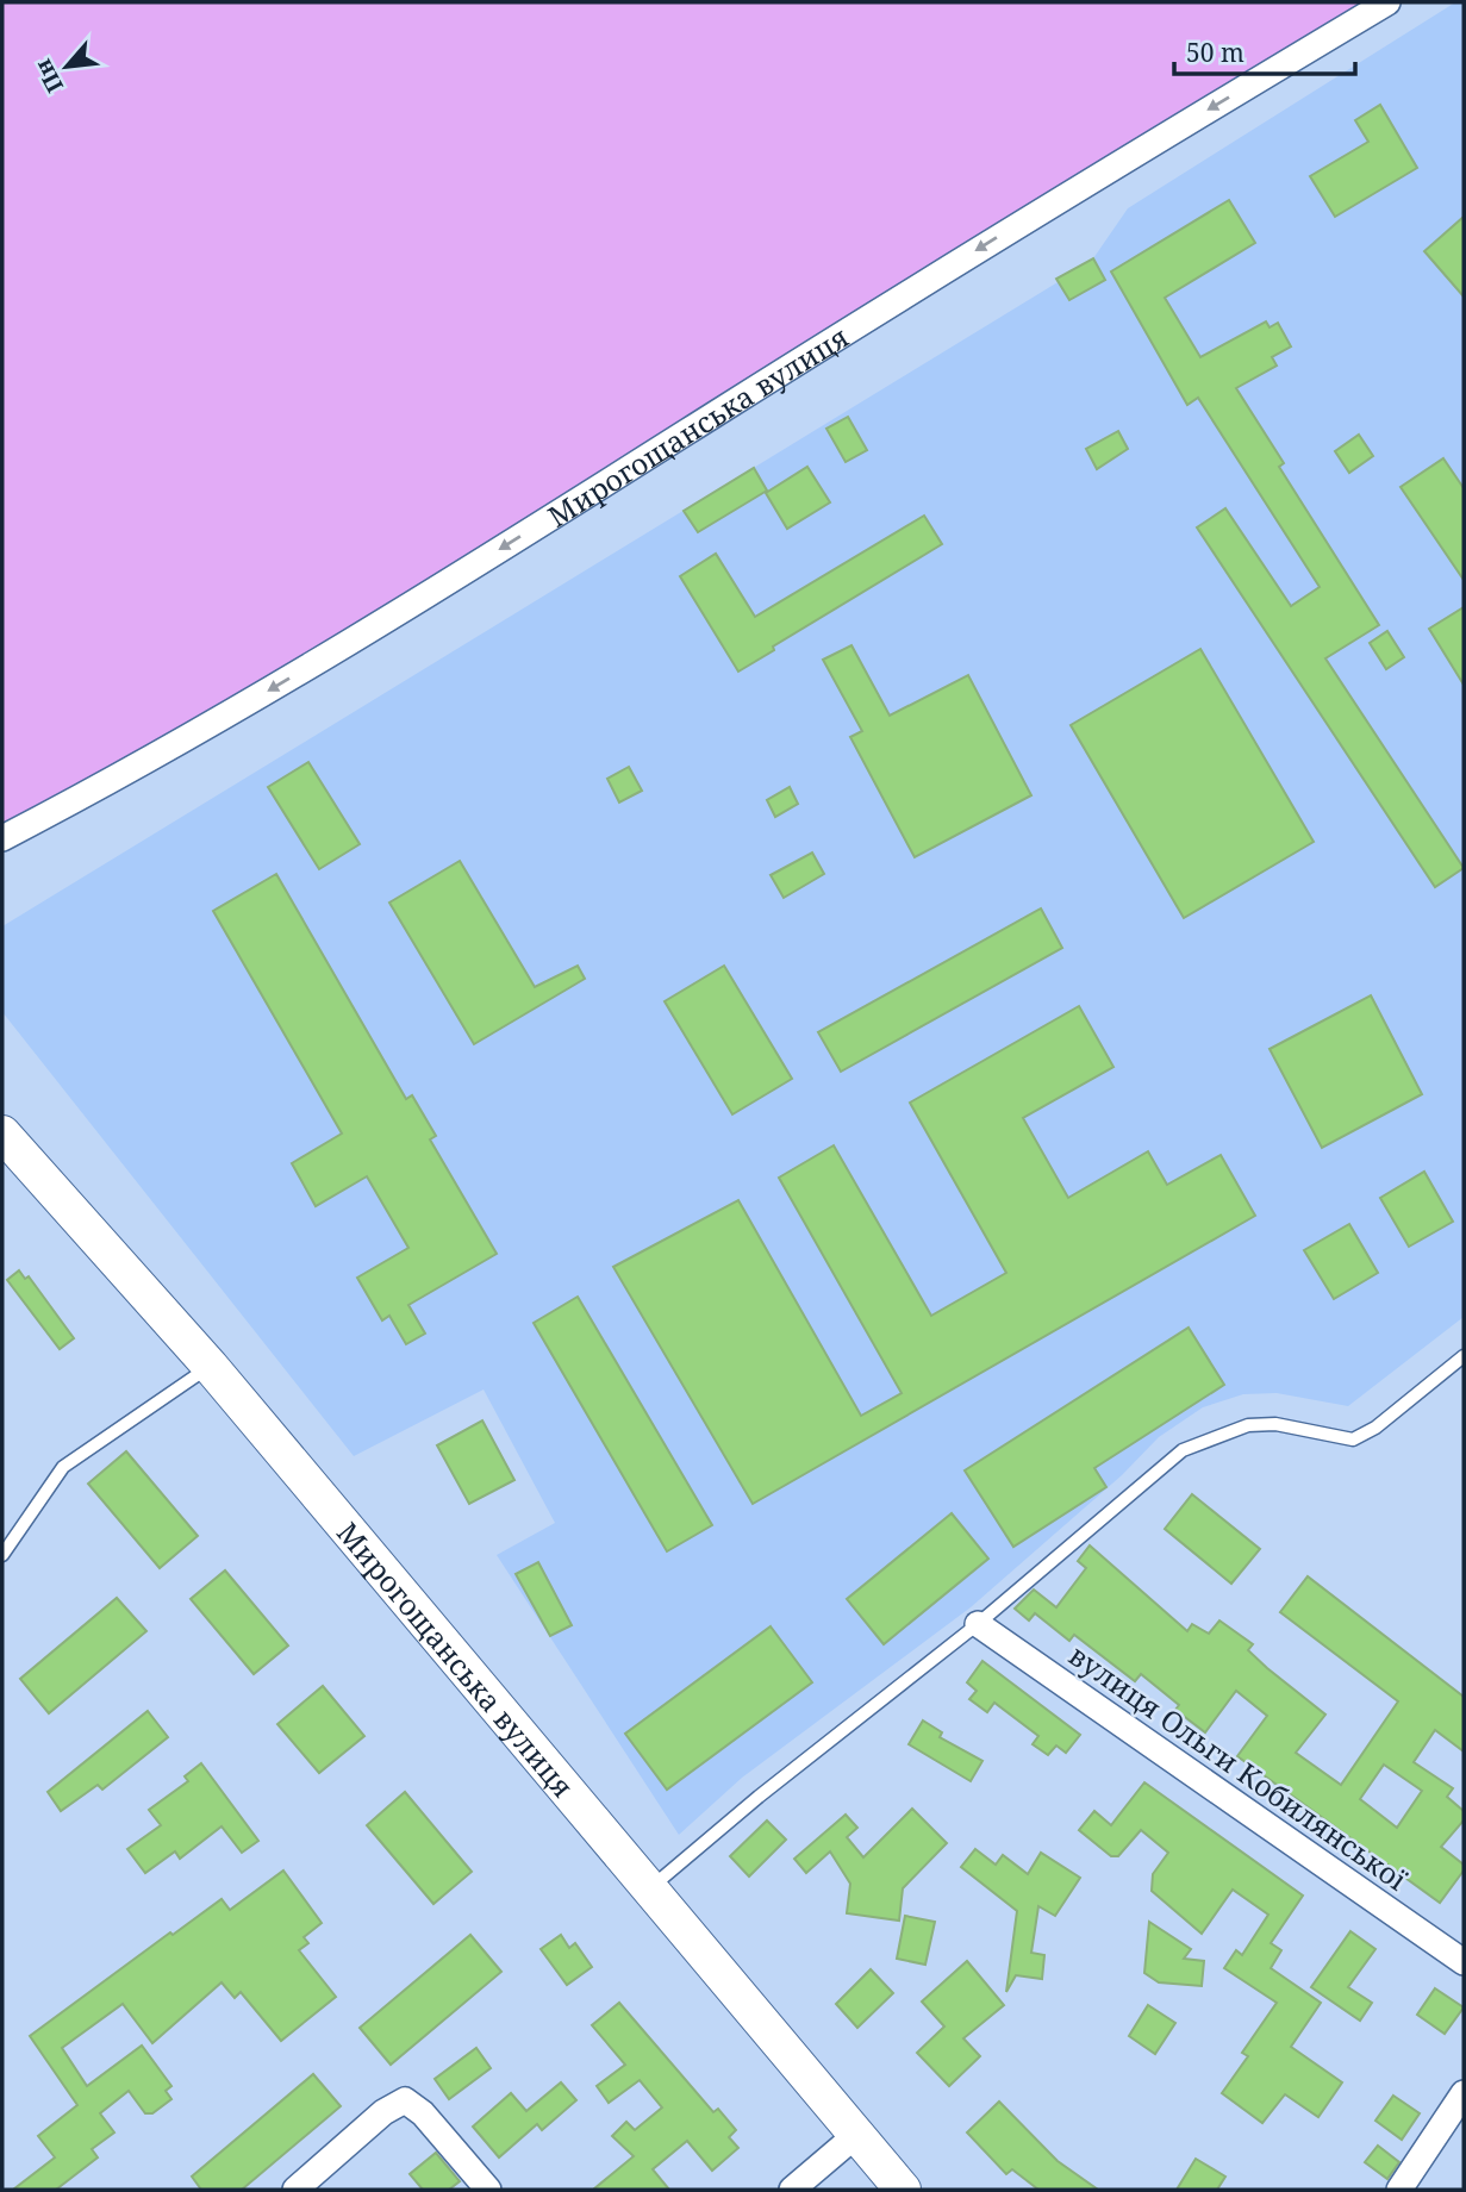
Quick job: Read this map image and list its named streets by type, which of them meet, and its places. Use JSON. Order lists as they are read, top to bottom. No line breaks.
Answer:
{"streets":{"main road":["Мирогощанська вулиця"],"street":["вулиця Ольги Кобилянської"]},"one_way":["Мирогощанська вулиця"],"scale_bar":"50 m","north":"bottom left"}
